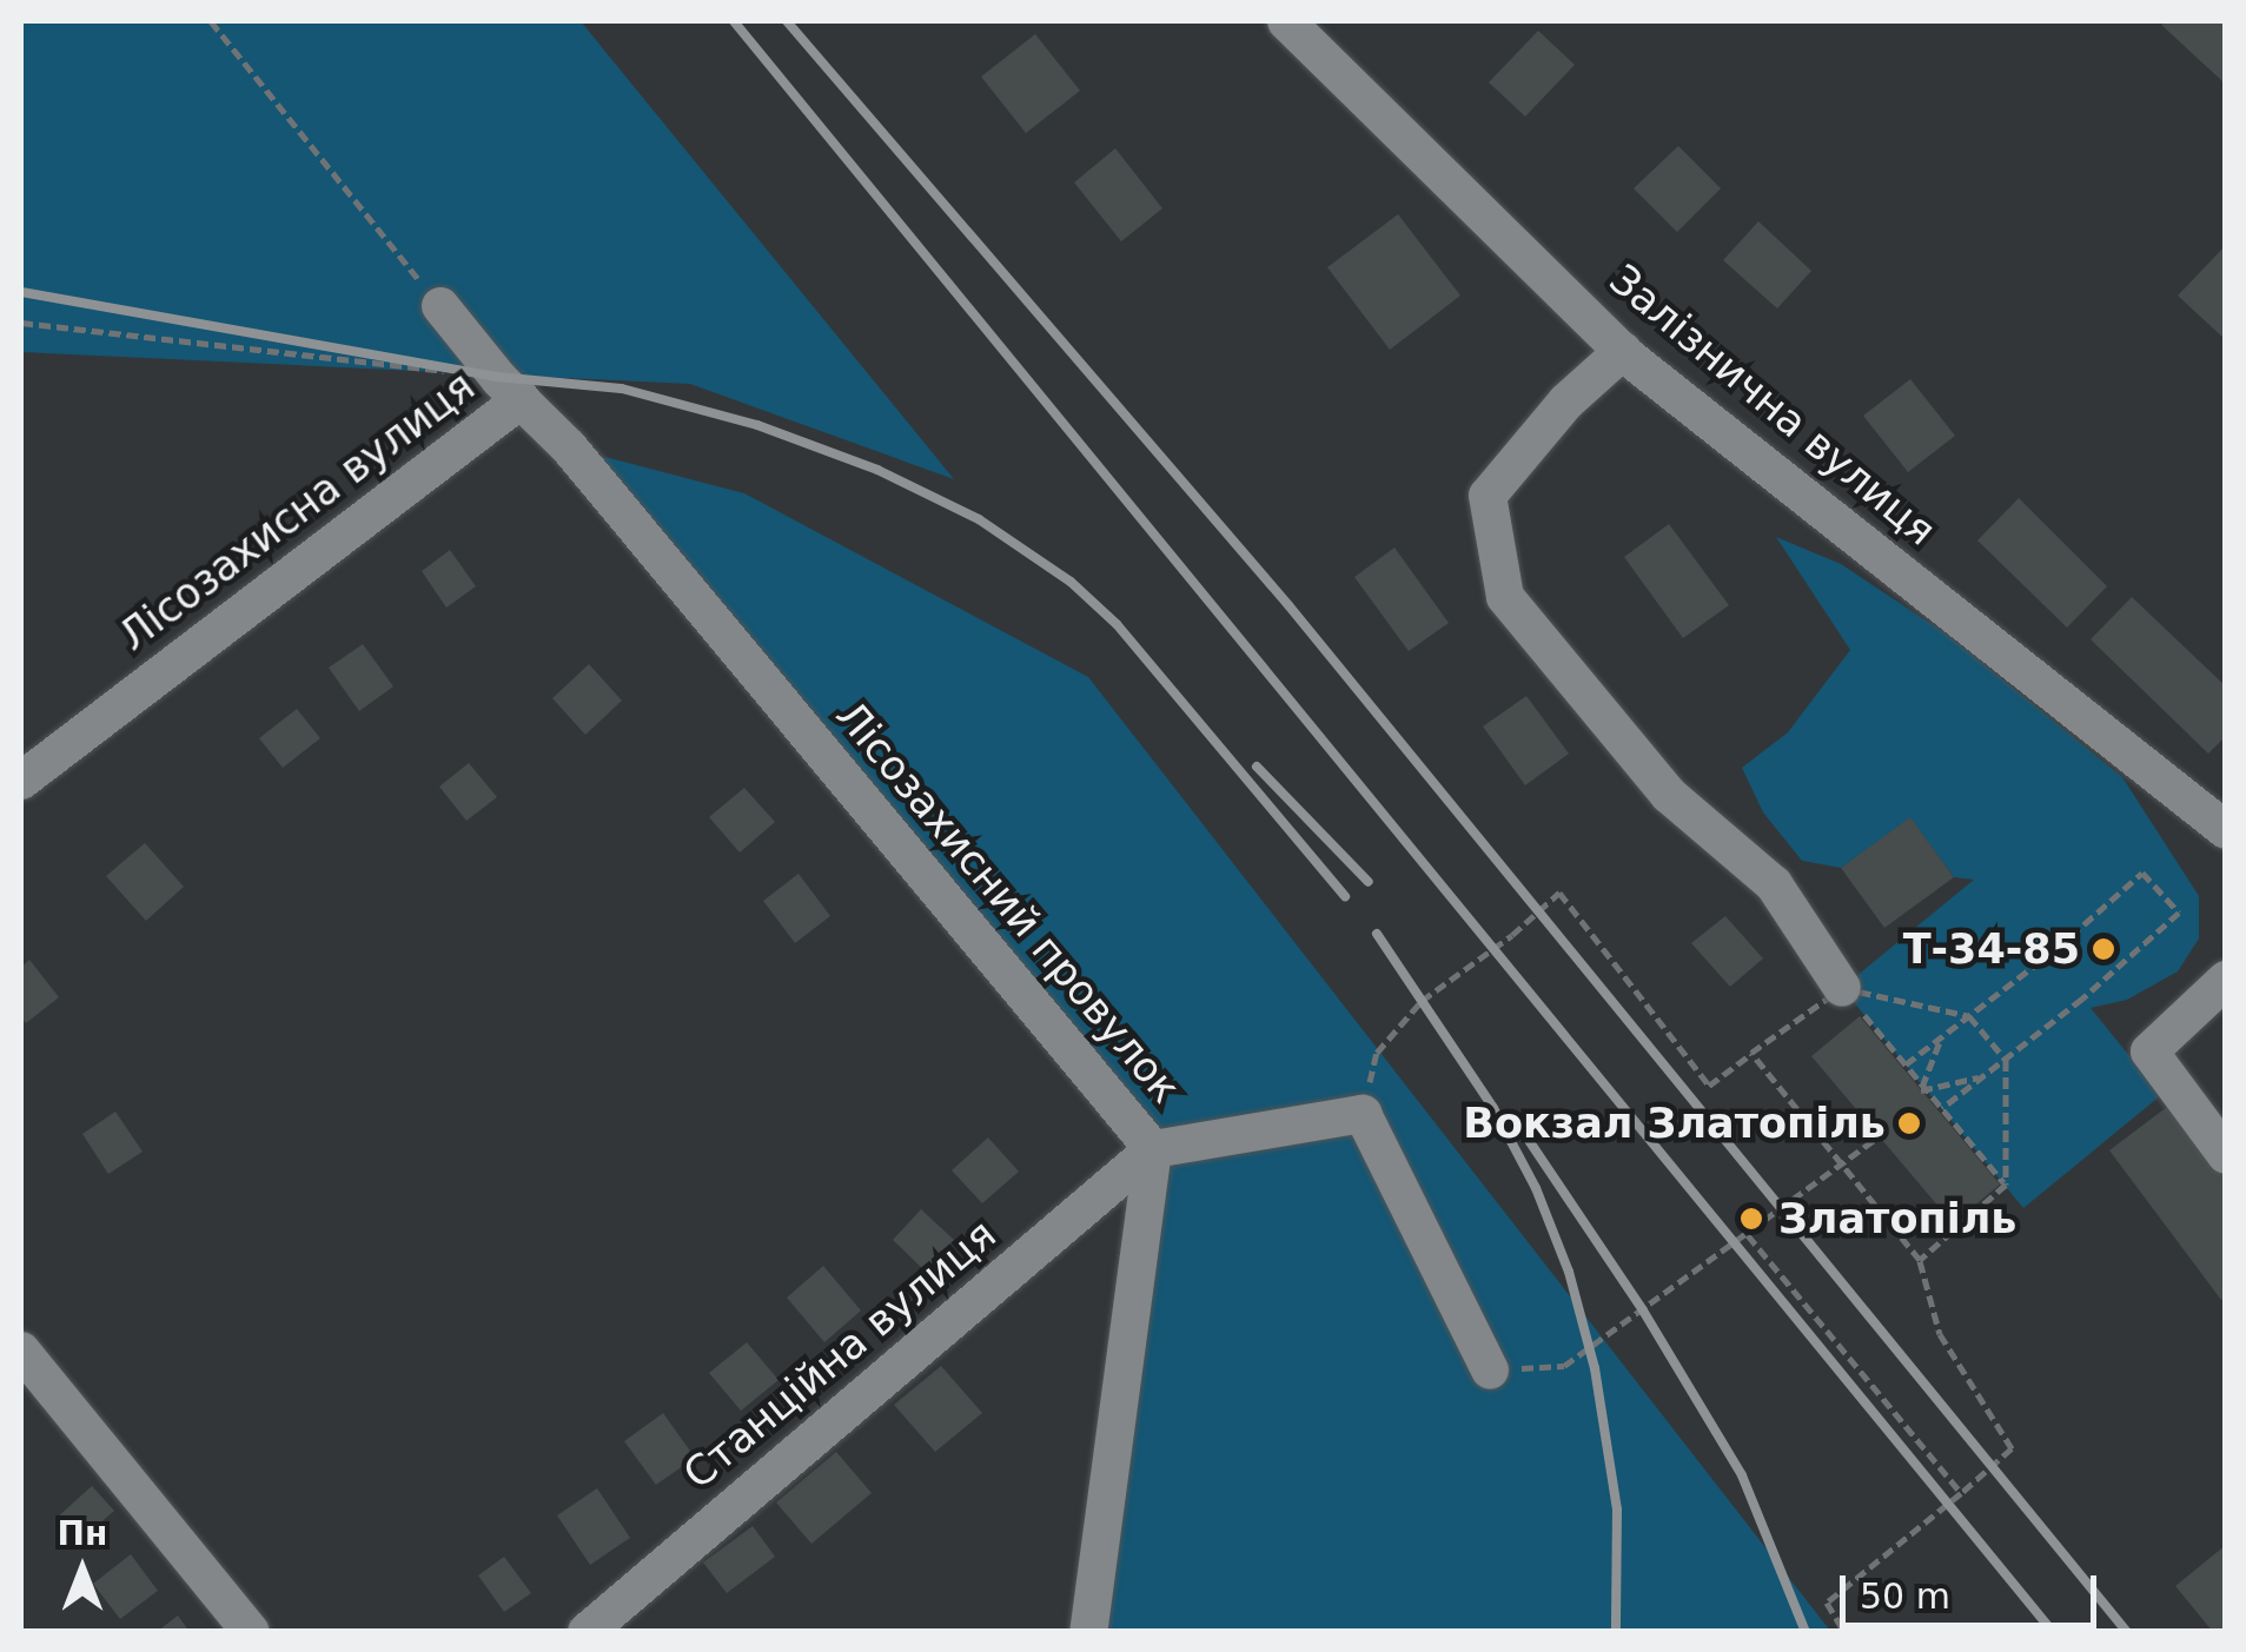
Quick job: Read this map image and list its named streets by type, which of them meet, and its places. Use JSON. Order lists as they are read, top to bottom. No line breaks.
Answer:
{"streets":{"street":["Залізнична вулиця","Лісозахисна вулиця","Лісозахисний провулок","Станційна вулиця"]},"crossings":[["Лісозахисна вулиця","Лісозахисний провулок"],["Лісозахисний провулок","Станційна вулиця"]],"places":["Т-34-85","Вокзал Златопіль","Златопіль"],"scale_bar":"50 m","north":"top"}
